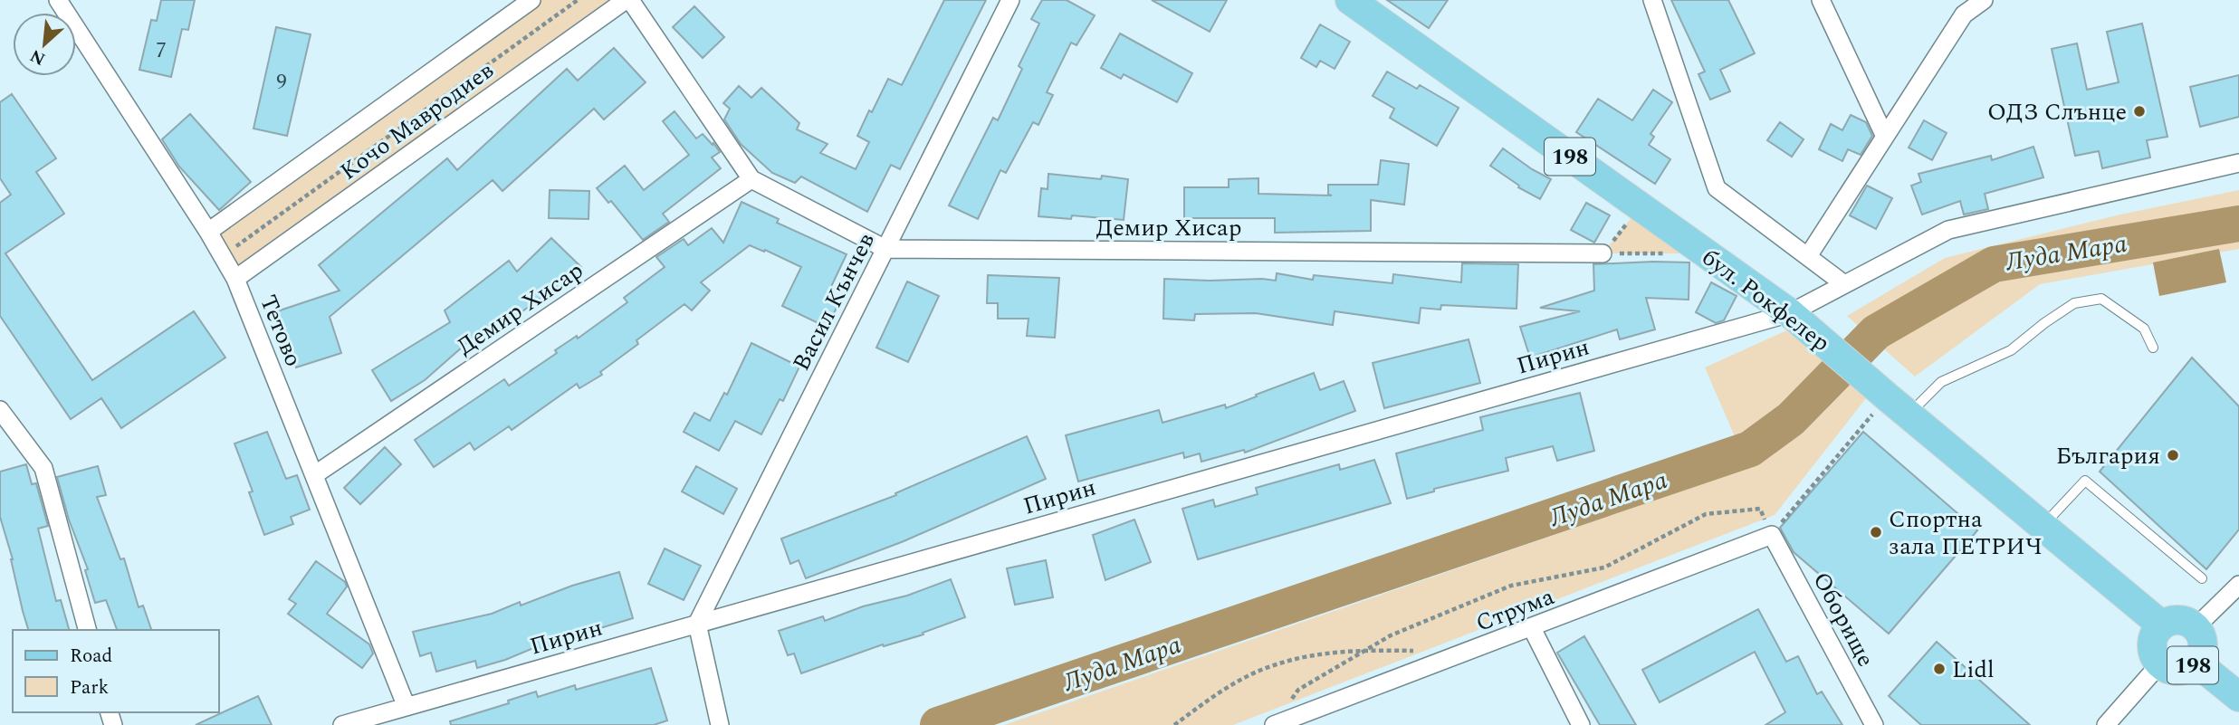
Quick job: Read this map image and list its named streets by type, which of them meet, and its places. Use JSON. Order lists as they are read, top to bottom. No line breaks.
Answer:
{"streets":{"main road":["198","бул. Рокфелер"],"street":["Кочо Мавродиев","Демир Хисар","Васил Кънчев","Тетово","Пирин","Струма","Оборище"]},"crossings":[["Кочо Мавродиев","Демир Хисар"],["Кочо Мавродиев","Тетово"],["198","бул. Рокфелер"],["Демир Хисар","Васил Кънчев"],["Демир Хисар","Тетово"],["бул. Рокфелер","Пирин"],["Васил Кънчев","Пирин"],["Тетово","Пирин"],["Струма","Оборище"]],"water":["Луда Мара"],"places":["ОДЗ Слънце","България","Спортна зала ПЕТРИЧ","Lidl"],"house_numbers":["7","9"],"legend":["Road","Park"],"north":"bottom left"}
